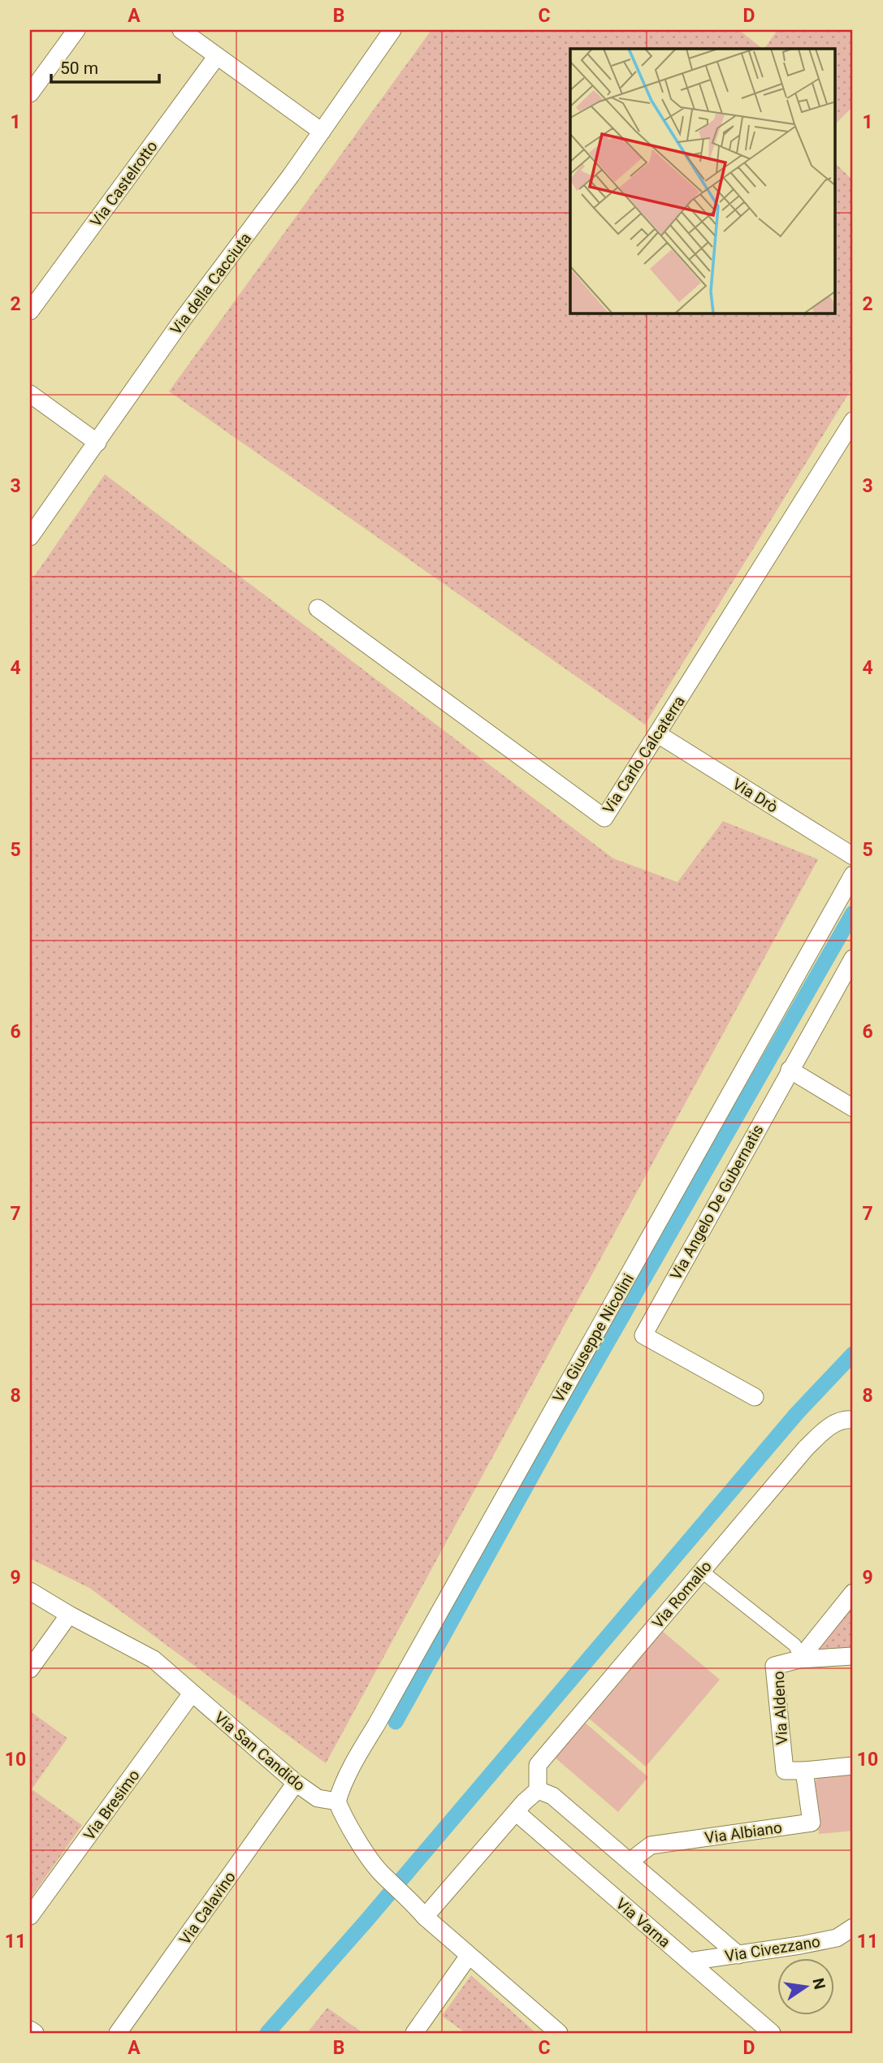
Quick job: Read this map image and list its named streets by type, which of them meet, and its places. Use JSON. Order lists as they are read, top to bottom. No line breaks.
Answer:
{"streets":{"street":["Via Castelrotto","Via della Cacciuta","Via Carlo Calcaterra","Via Drò","Via Angelo De Gubernatis","Via Giuseppe Nicolini","Via Romallo","Via Aldeno","Via San Candido","Via Bresimo","Via Albiano","Via Calavino","Via Varna","Via Civezzano"]},"crossings":[["Via Carlo Calcaterra","Via Drò"],["Via Giuseppe Nicolini","Via San Candido"],["Via Romallo","Via Aldeno"],["Via Aldeno","Via Albiano"],["Via San Candido","Via Bresimo"],["Via San Candido","Via Calavino"],["Via Varna","Via Civezzano"]],"scale_bar":"50 m","north":"right","grid":{"columns":["A","B","C","D"],"rows":["1","2","3","4","5","6","7","8","9","10","11"]}}
